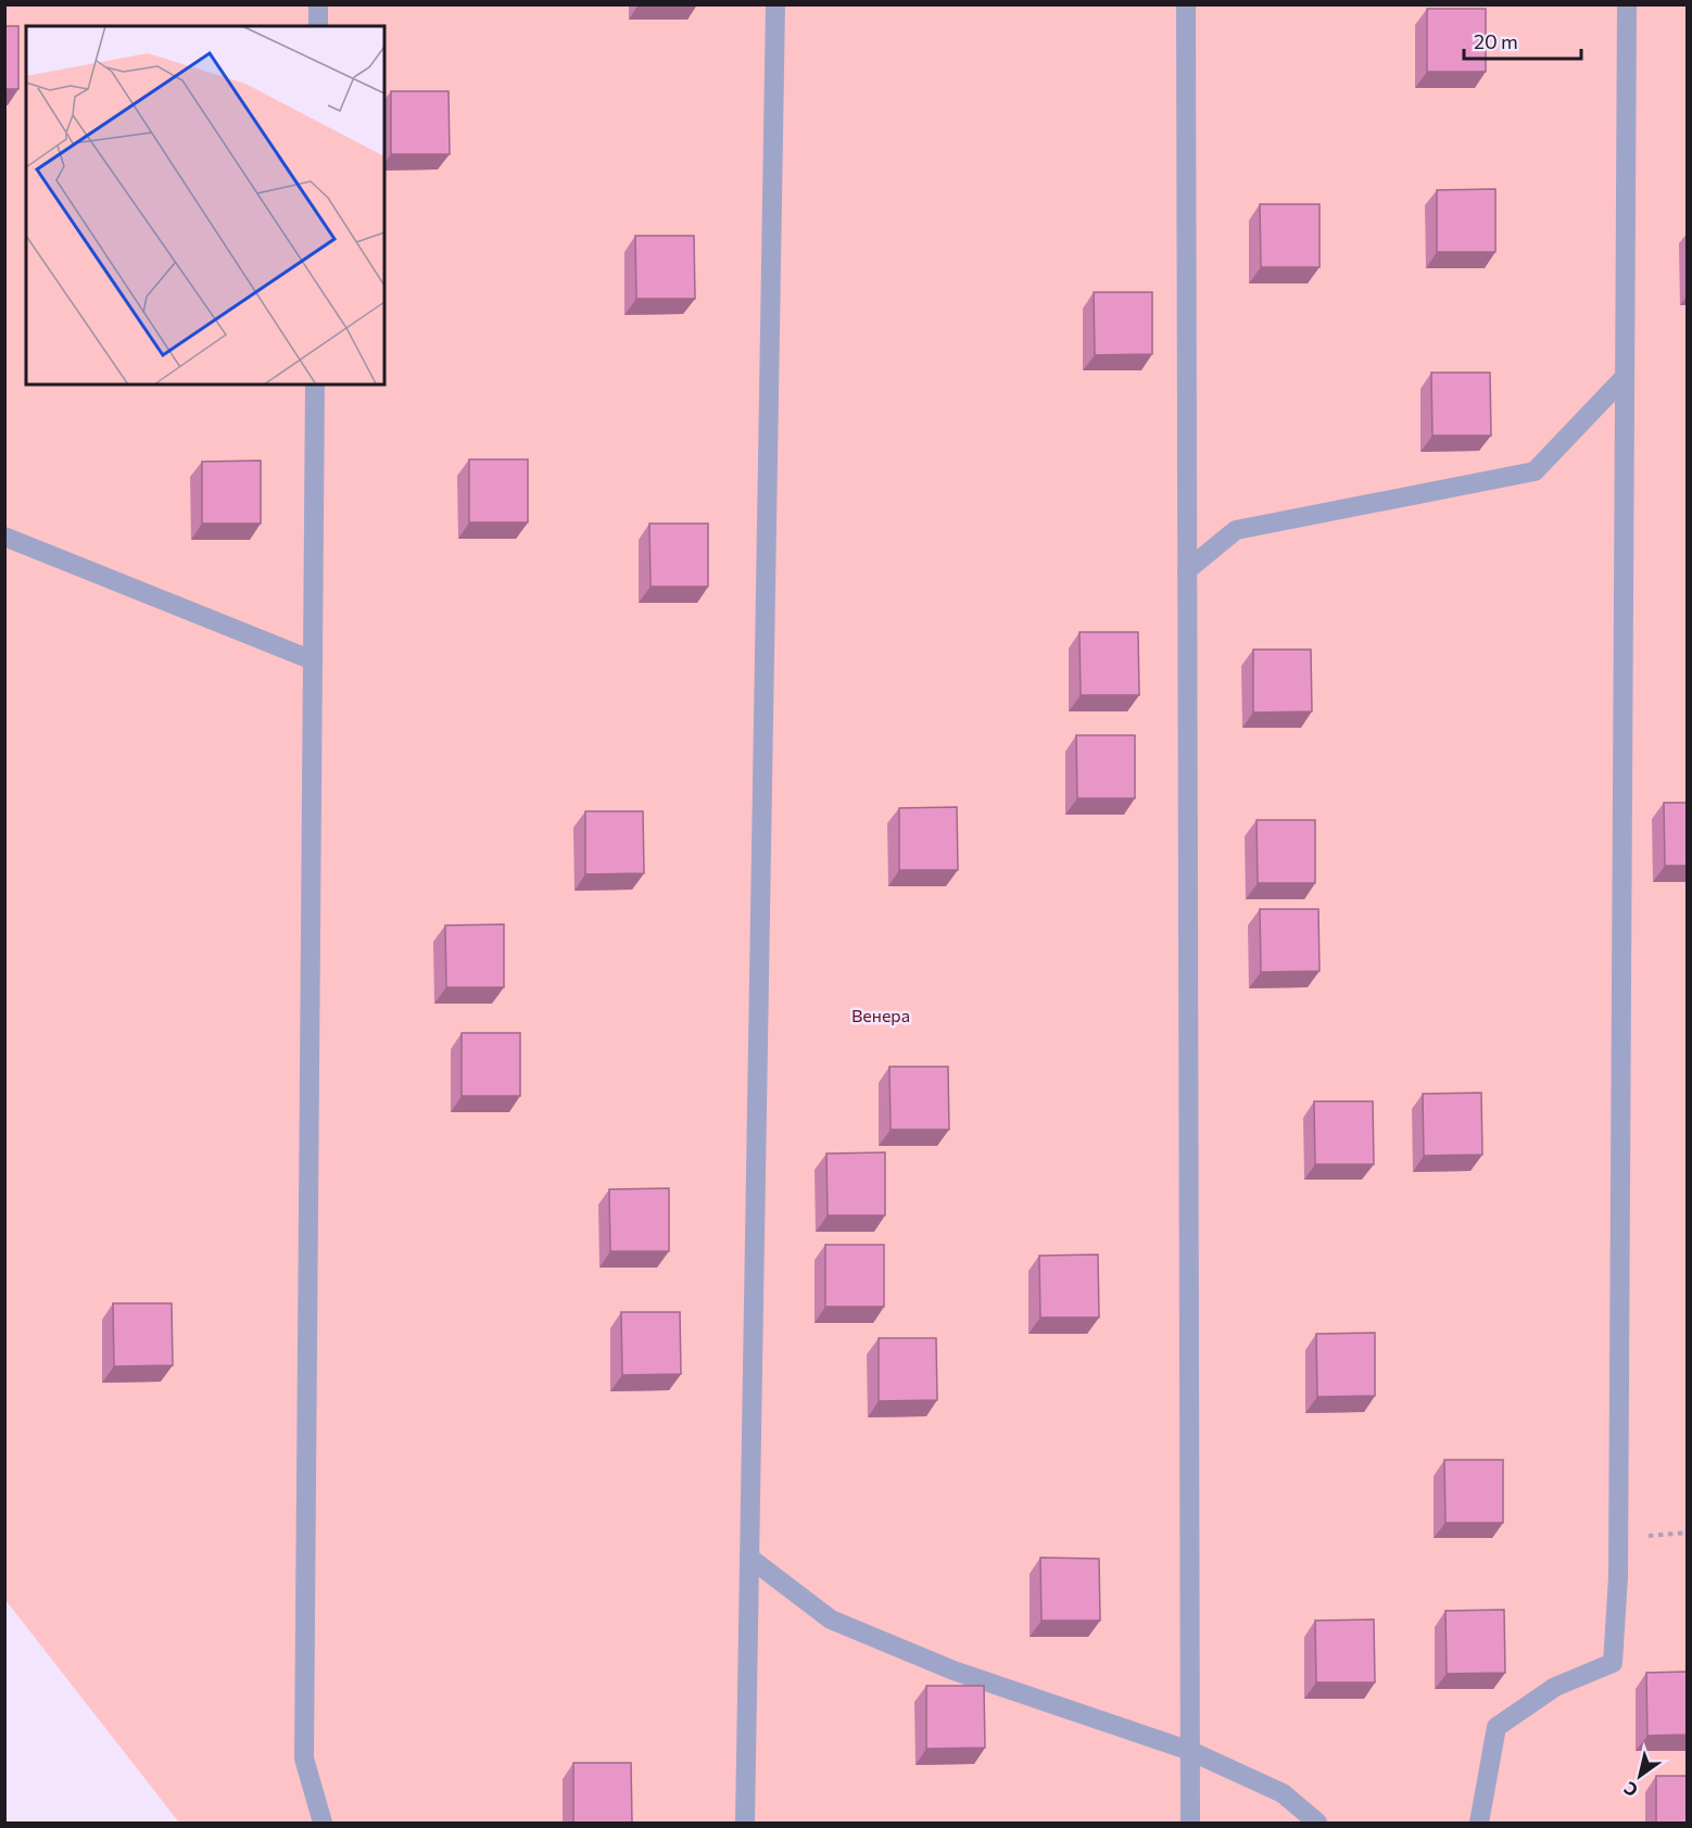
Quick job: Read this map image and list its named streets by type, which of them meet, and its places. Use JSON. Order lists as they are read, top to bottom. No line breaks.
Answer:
{"parks":["Венера"],"scale_bar":"20 m","north":"bottom left"}
